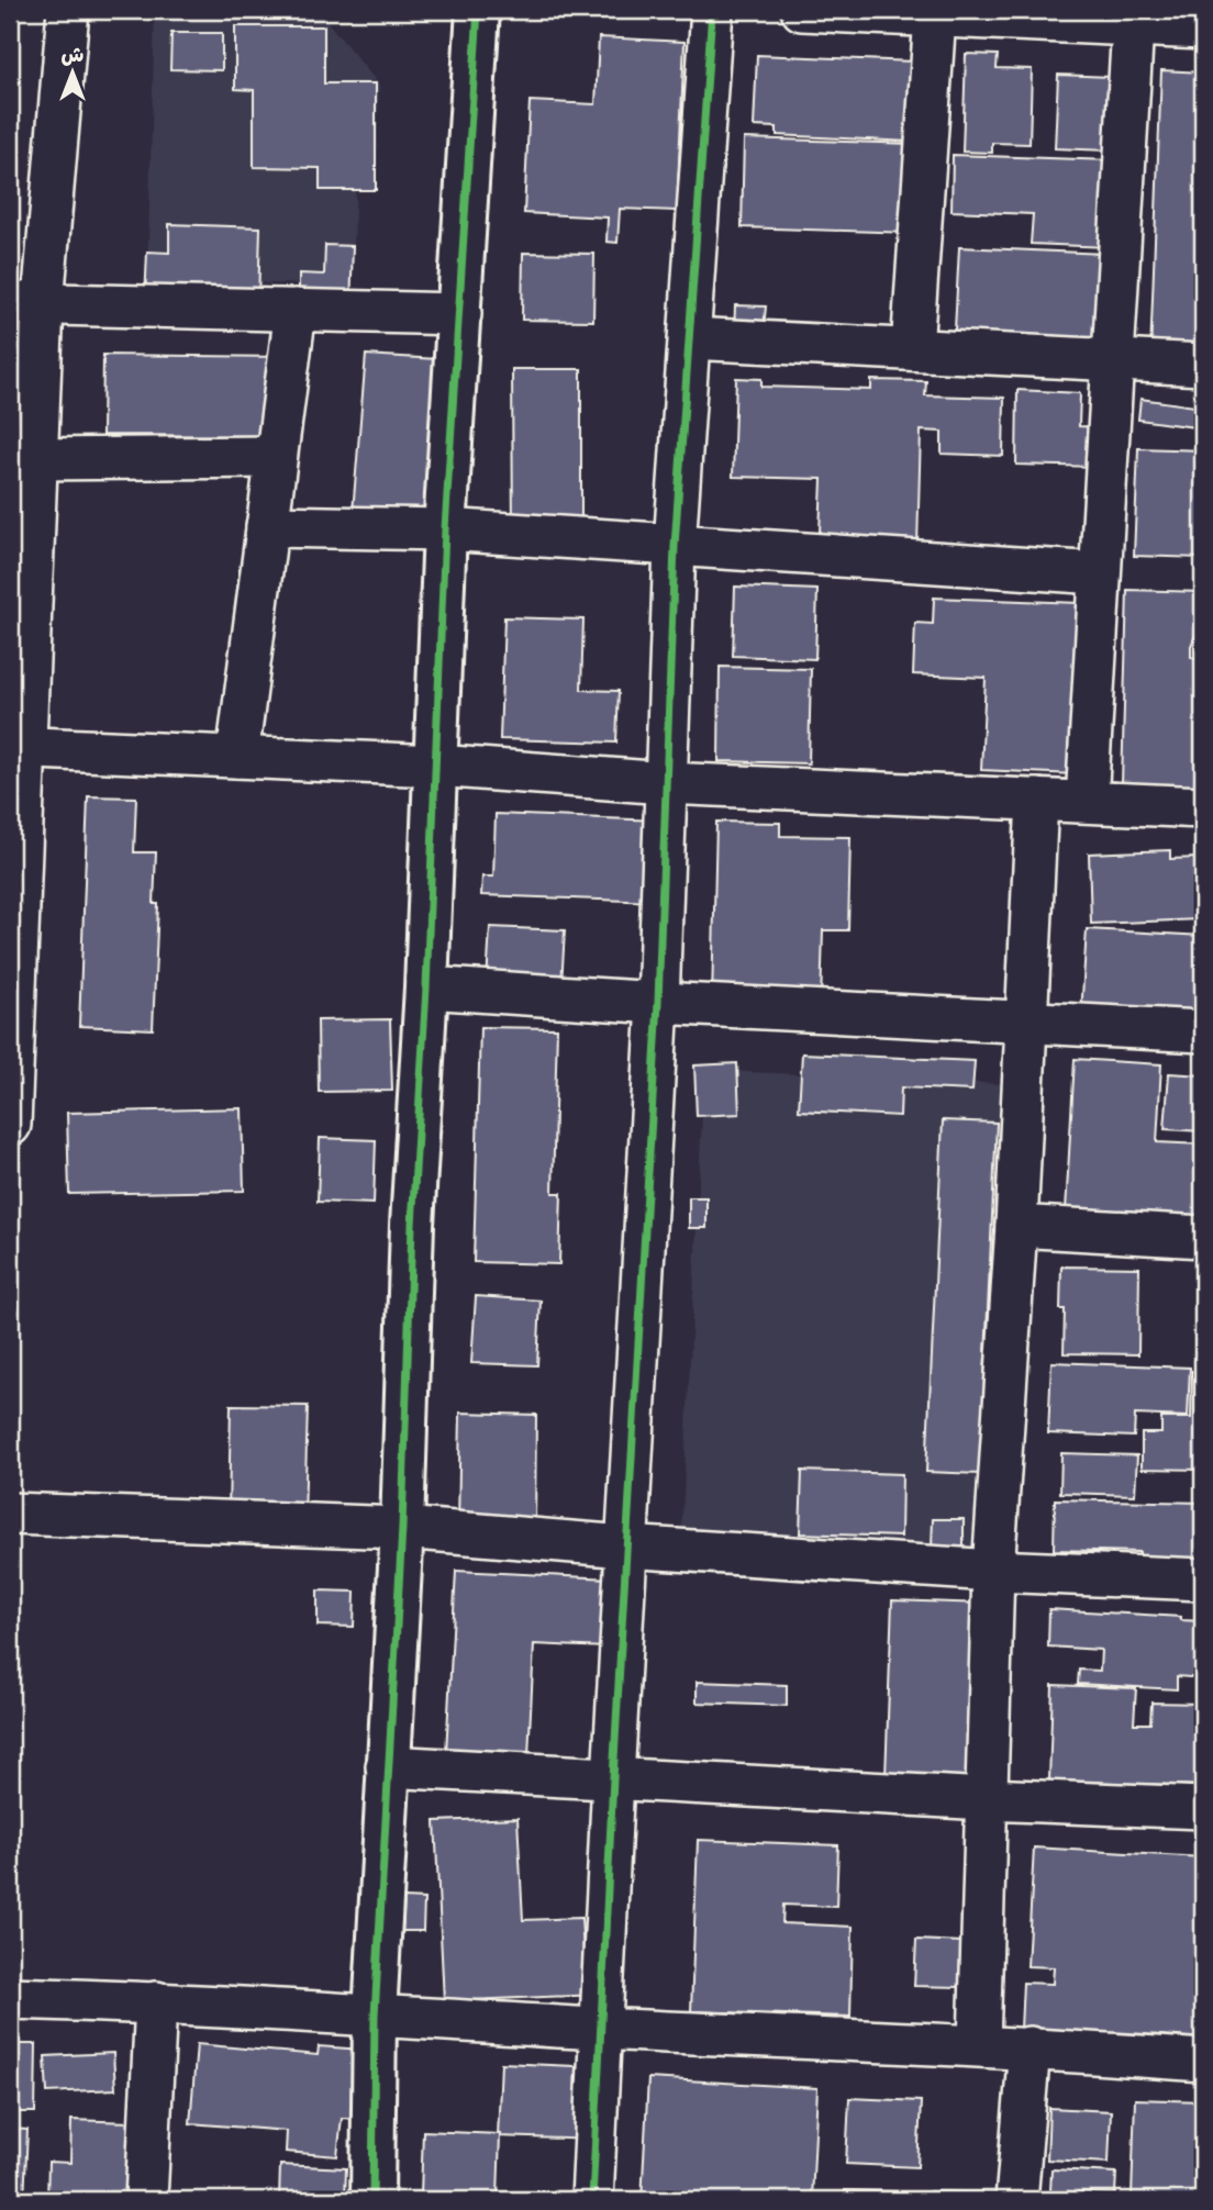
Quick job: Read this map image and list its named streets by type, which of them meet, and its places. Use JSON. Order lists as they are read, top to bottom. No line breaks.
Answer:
{"north":"top"}
